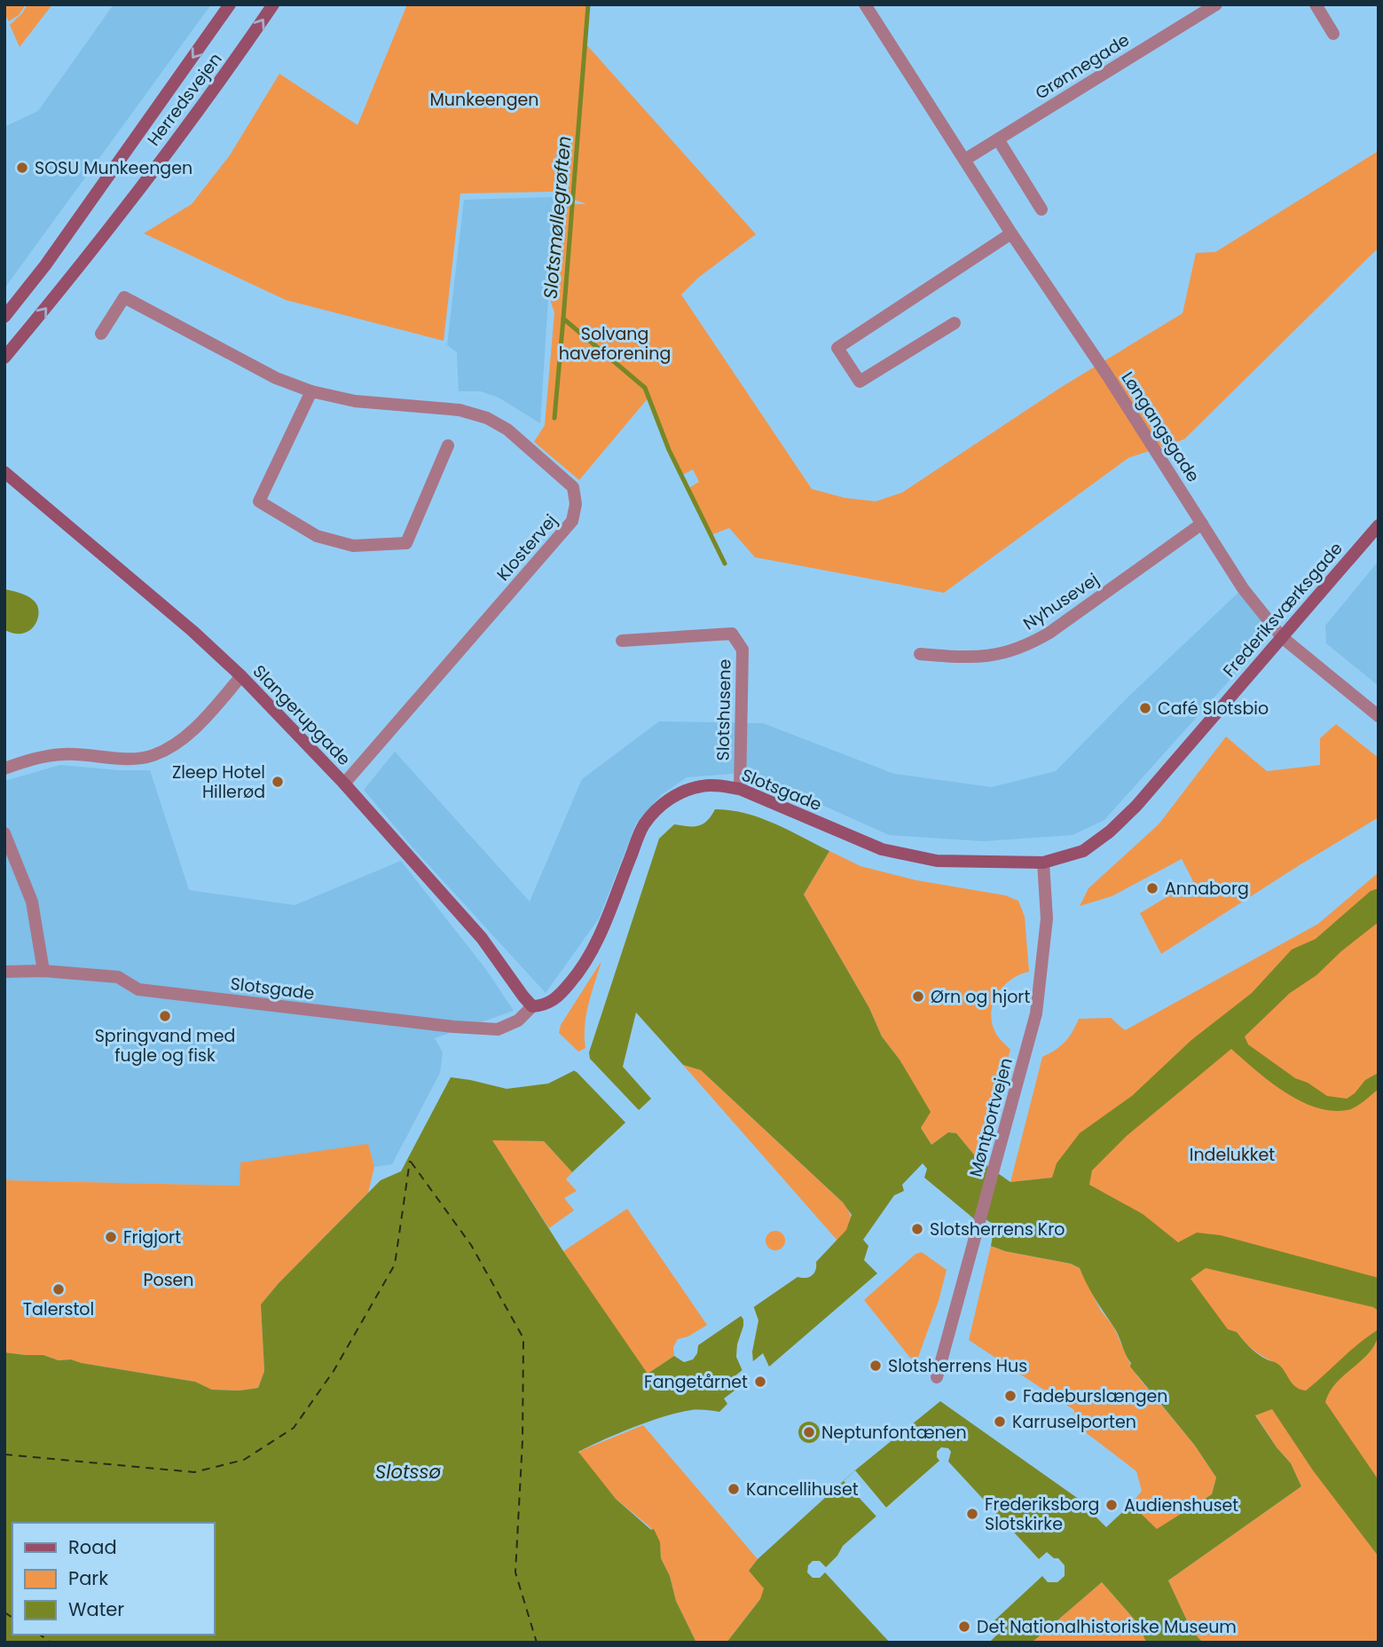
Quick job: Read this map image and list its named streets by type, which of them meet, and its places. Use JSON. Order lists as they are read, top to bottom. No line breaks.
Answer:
{"streets":{"street":["Grønnegade","Herredsvejen","Løngangsgade","Klostervej","Nyhusevej","Frederiksværksgade","Slotshusene","Slangerupgade","Slotsgade","Møntportvejen"]},"crossings":[["Grønnegade","Løngangsgade"],["Løngangsgade","Nyhusevej"],["Løngangsgade","Frederiksværksgade"],["Klostervej","Slangerupgade"],["Frederiksværksgade","Slotsgade"],["Frederiksværksgade","Møntportvejen"],["Slotshusene","Slotsgade"],["Slangerupgade","Slotsgade"]],"water":["Slotsmøllegrøften","Slotssø"],"parks":["Munkeengen","Solvang haveforening","Indelukket","Posen"],"places":["SOSU Munkeengen","Café Slotsbio","Zleep Hotel Hillerød","Annaborg","Ørn og hjort","Springvand med fugle og fisk","Slotsherrens Kro","Frigjort","Talerstol","Slotsherrens Hus","Fangetårnet","Fadeburslængen","Karruselporten","Neptunfontænen","Kancellihuset","Audienshuset","Frederiksborg Slotskirke","Det Nationalhistoriske Museum"],"legend":["Road","Park","Water"]}
